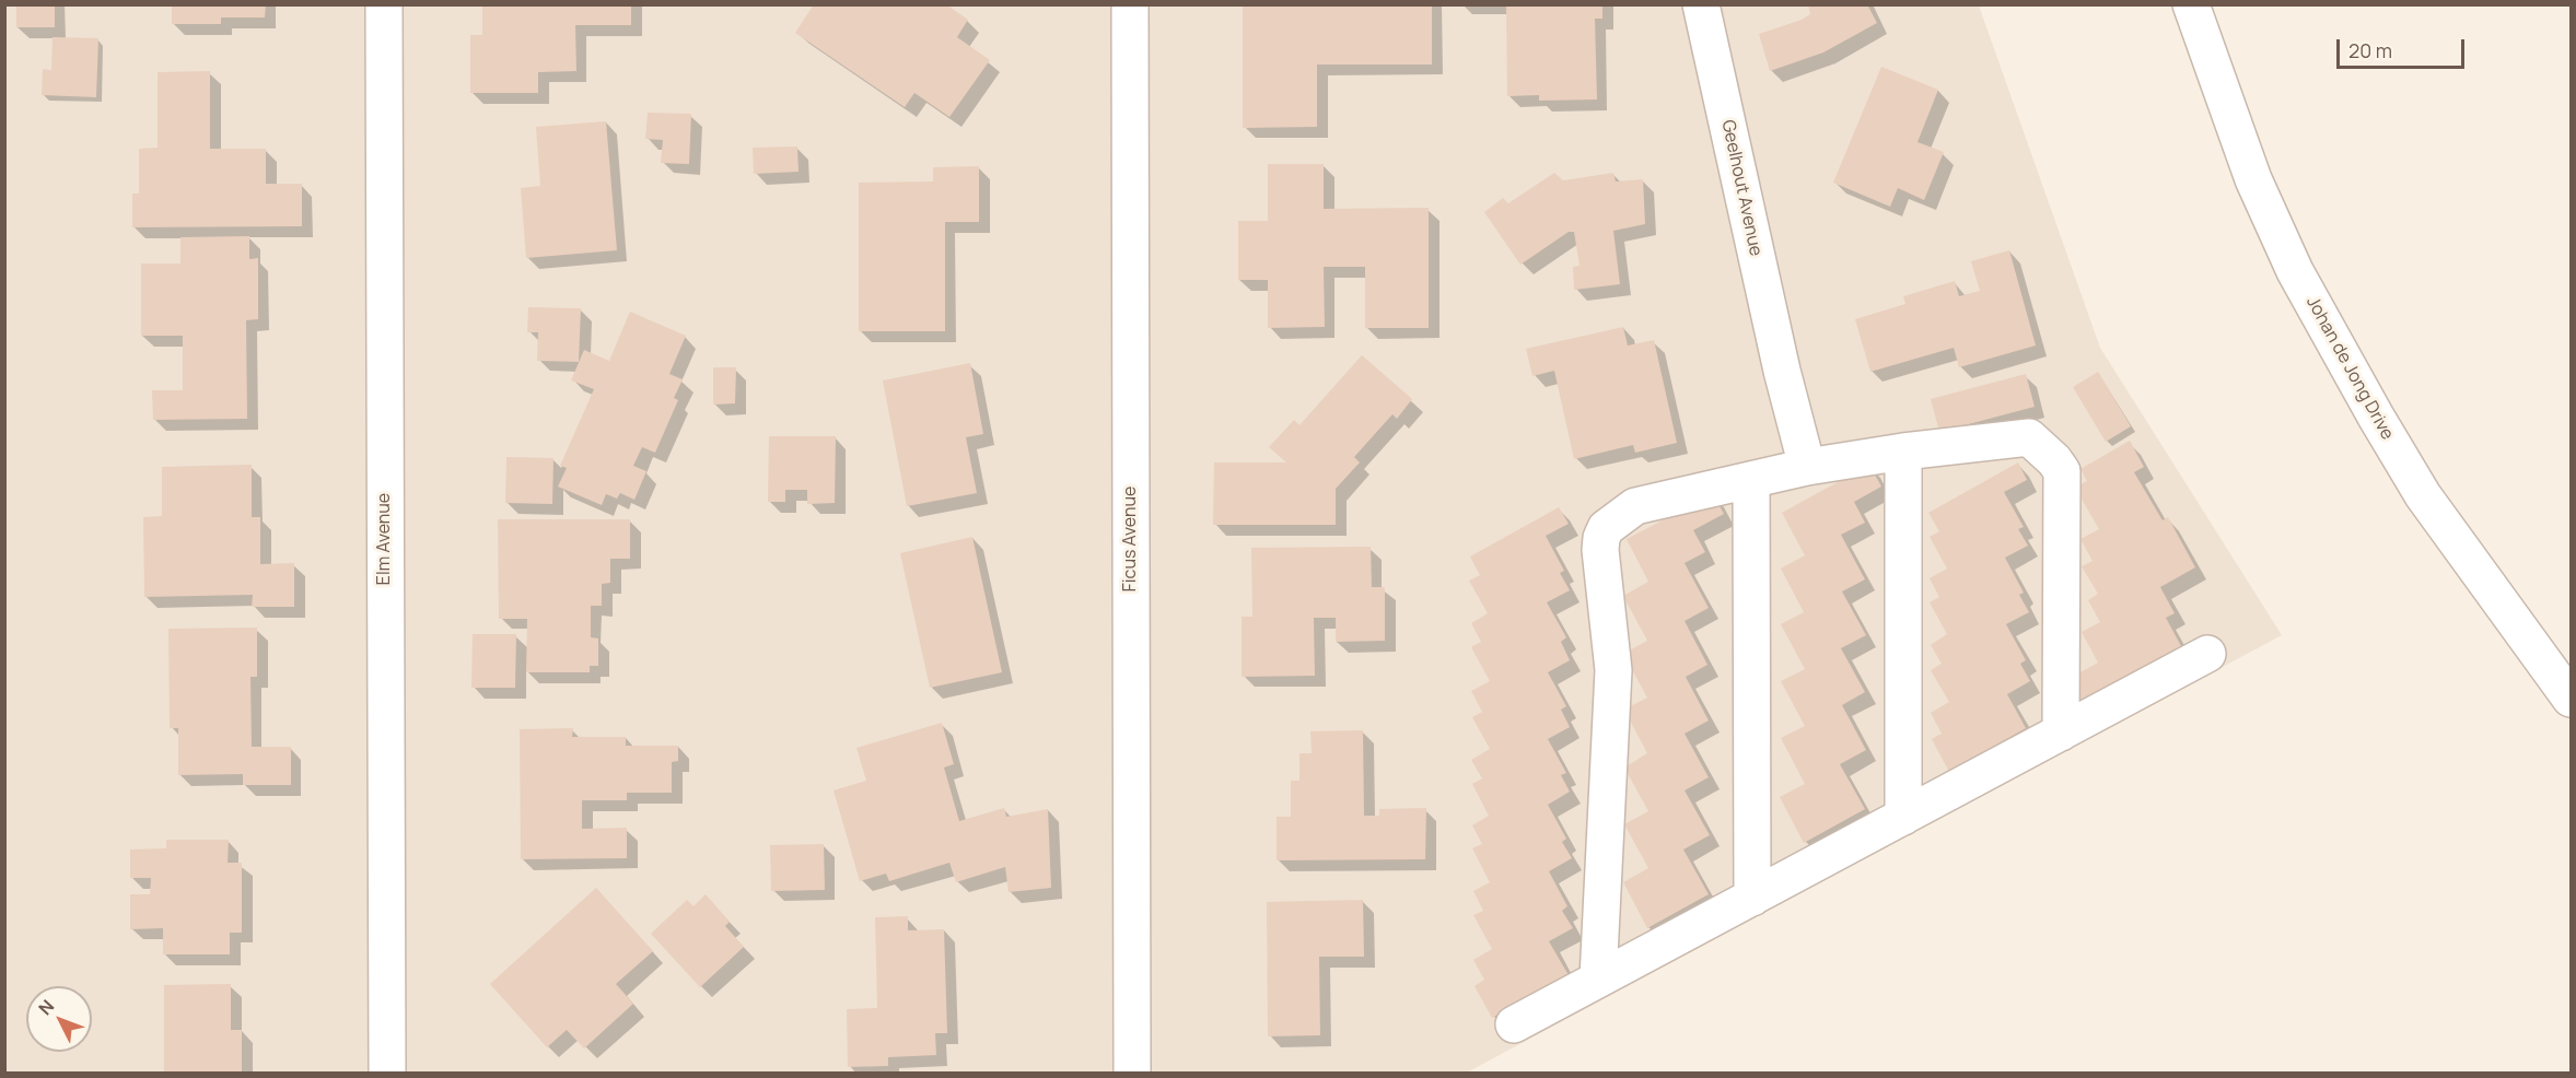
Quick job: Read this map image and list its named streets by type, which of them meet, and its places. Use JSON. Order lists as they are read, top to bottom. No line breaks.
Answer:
{"streets":{"street":["Geelhout Avenue","Johan de Jong Drive","Elm Avenue","Ficus Avenue"]},"scale_bar":"20 m","north":"top left"}
